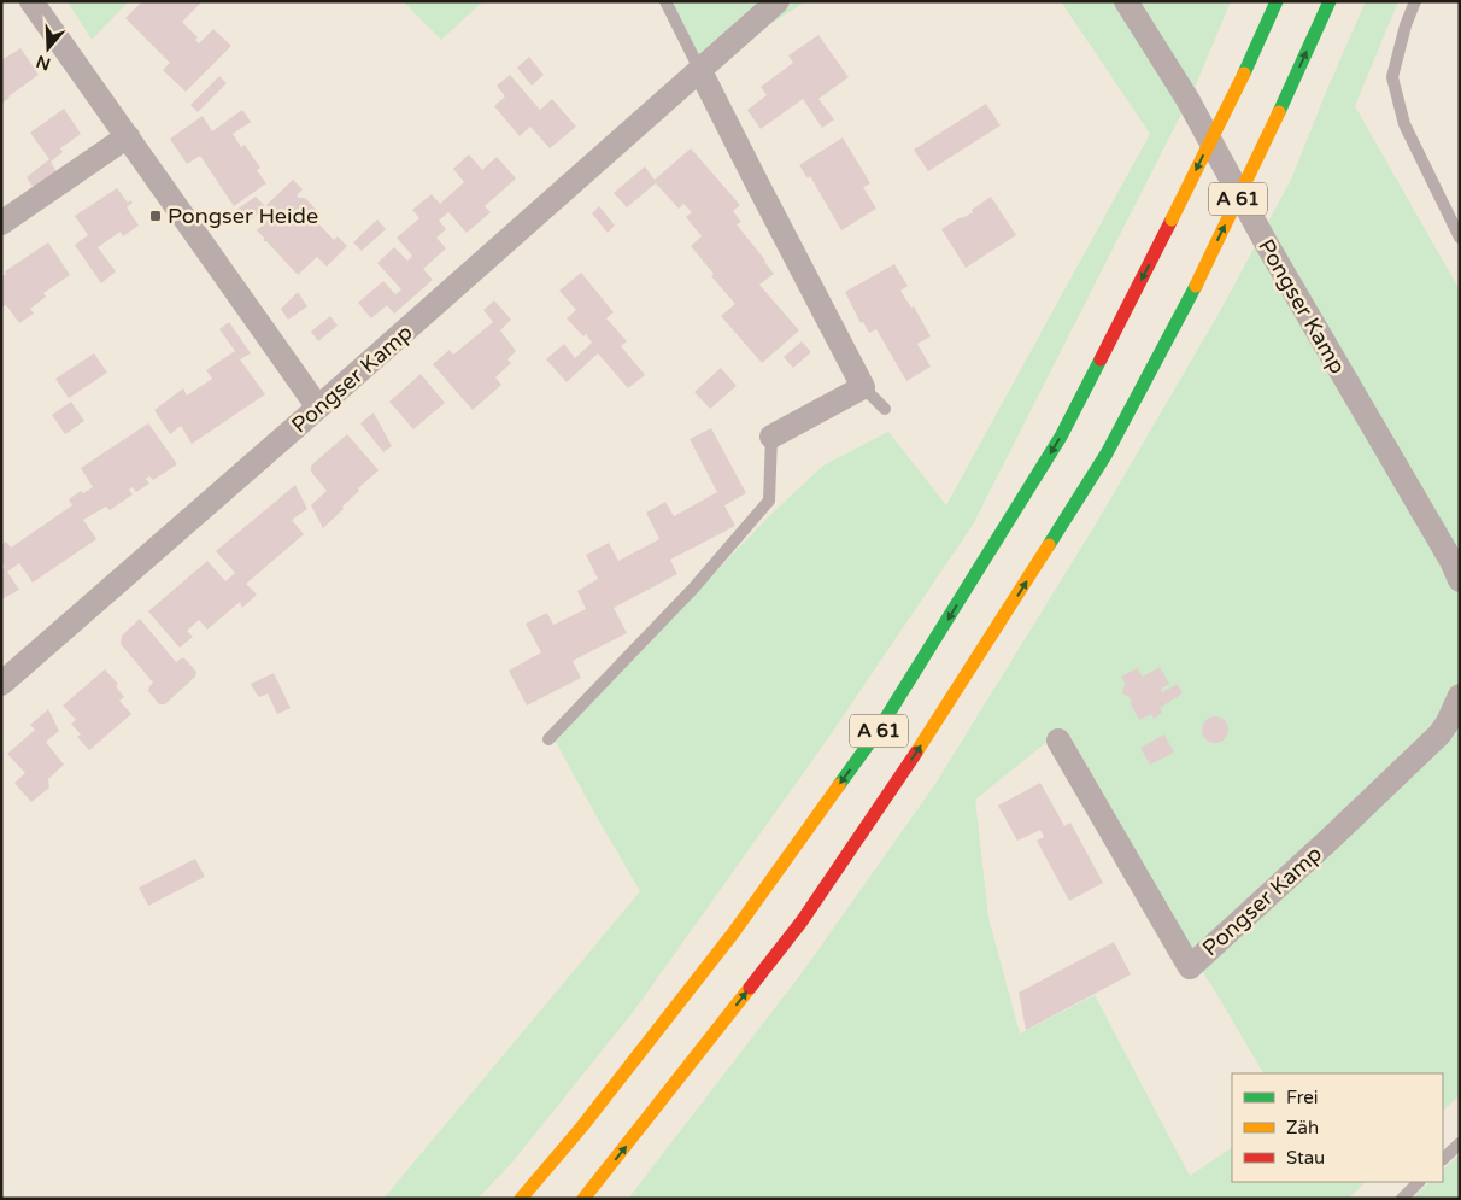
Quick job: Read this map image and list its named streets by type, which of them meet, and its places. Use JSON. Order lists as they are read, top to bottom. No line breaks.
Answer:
{"streets":{"highway":["A 61"],"street":["Pongser Kamp"]},"places":{"transit":["Pongser Heide"]},"legend":["Frei","Zäh","Stau"],"north":"bottom"}
